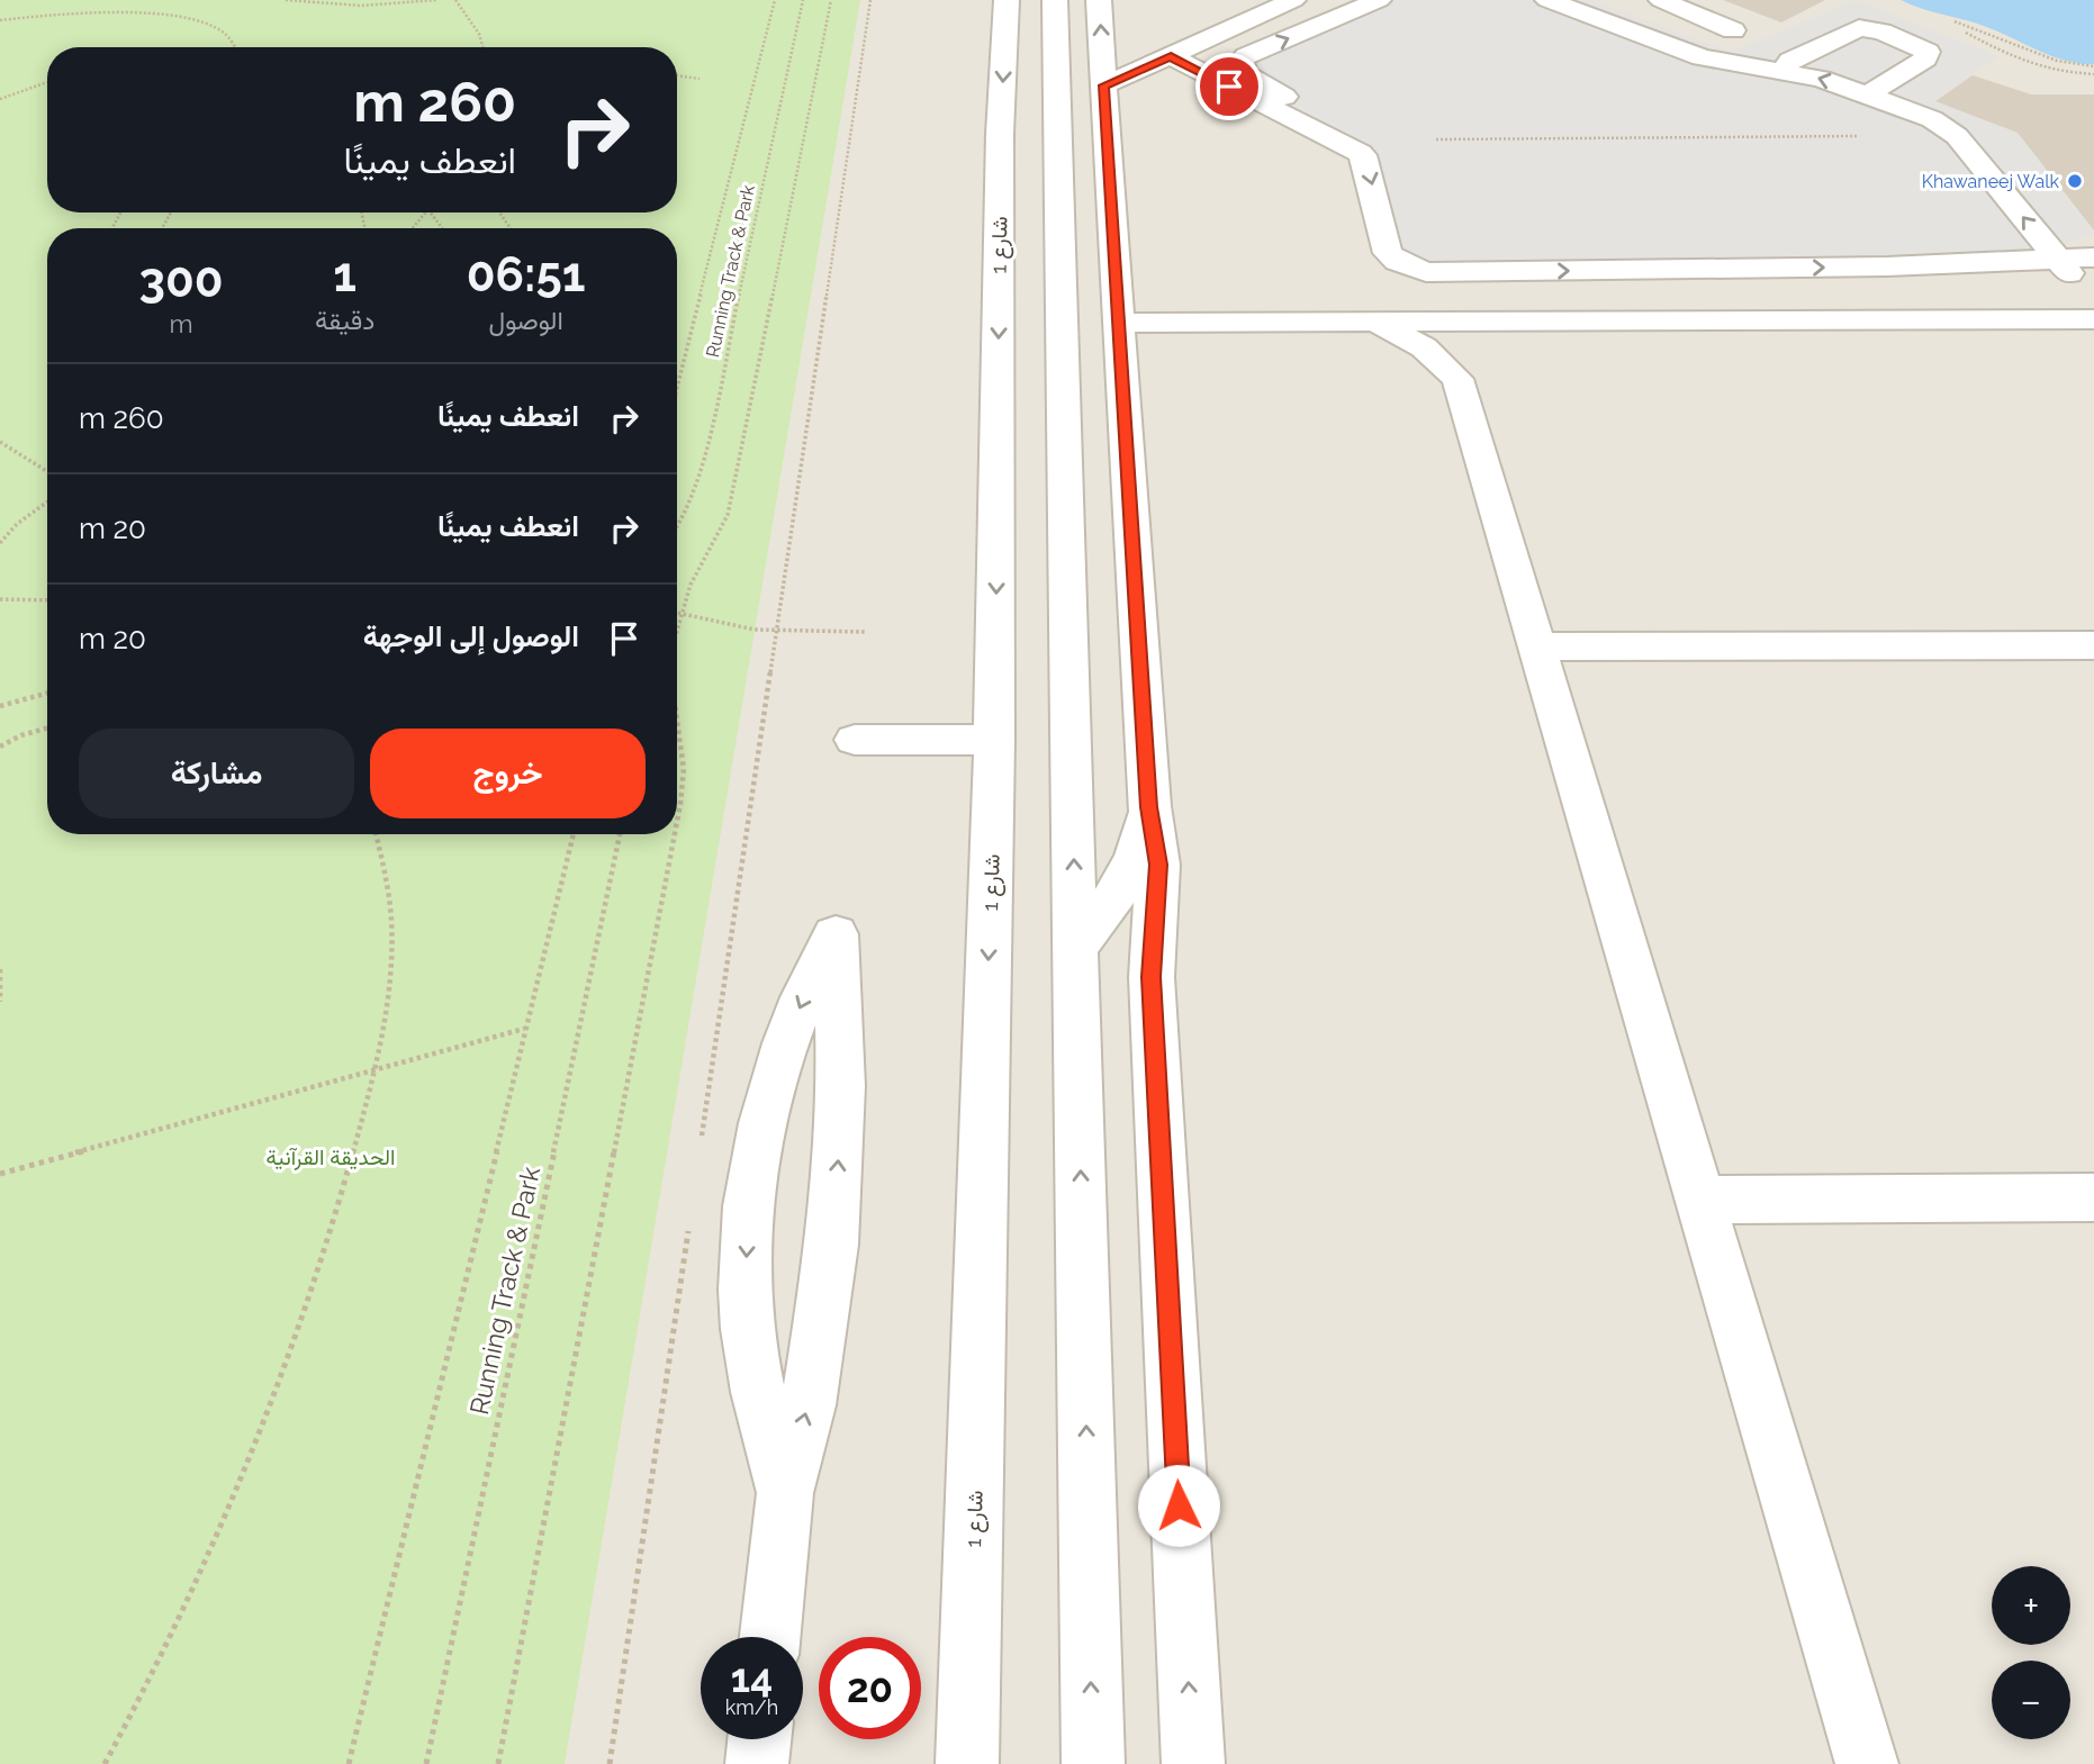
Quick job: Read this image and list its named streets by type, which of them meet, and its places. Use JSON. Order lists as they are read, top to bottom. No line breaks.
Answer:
{"streets":{"street":["شارع 1"],"path":["Running Track & Park"]},"parks":["الحديقة القرآنية"],"places":["Khawaneej Walk"],"page":{"turn":["260 m","انعطف يمينًا"],"eta":["06:51","الوصول","1","دقيقة","300","m"],"list":[{"name":"انعطف يمينًا","value":"260 m"},{"name":"انعطف يمينًا","value":"20 m"},{"name":"الوصول إلى الوجهة","value":"20 m"}],"buttons":["خروج","مشاركة"],"map_buttons":["+","−"],"speed":"14 km/h","limit":"20"}}
